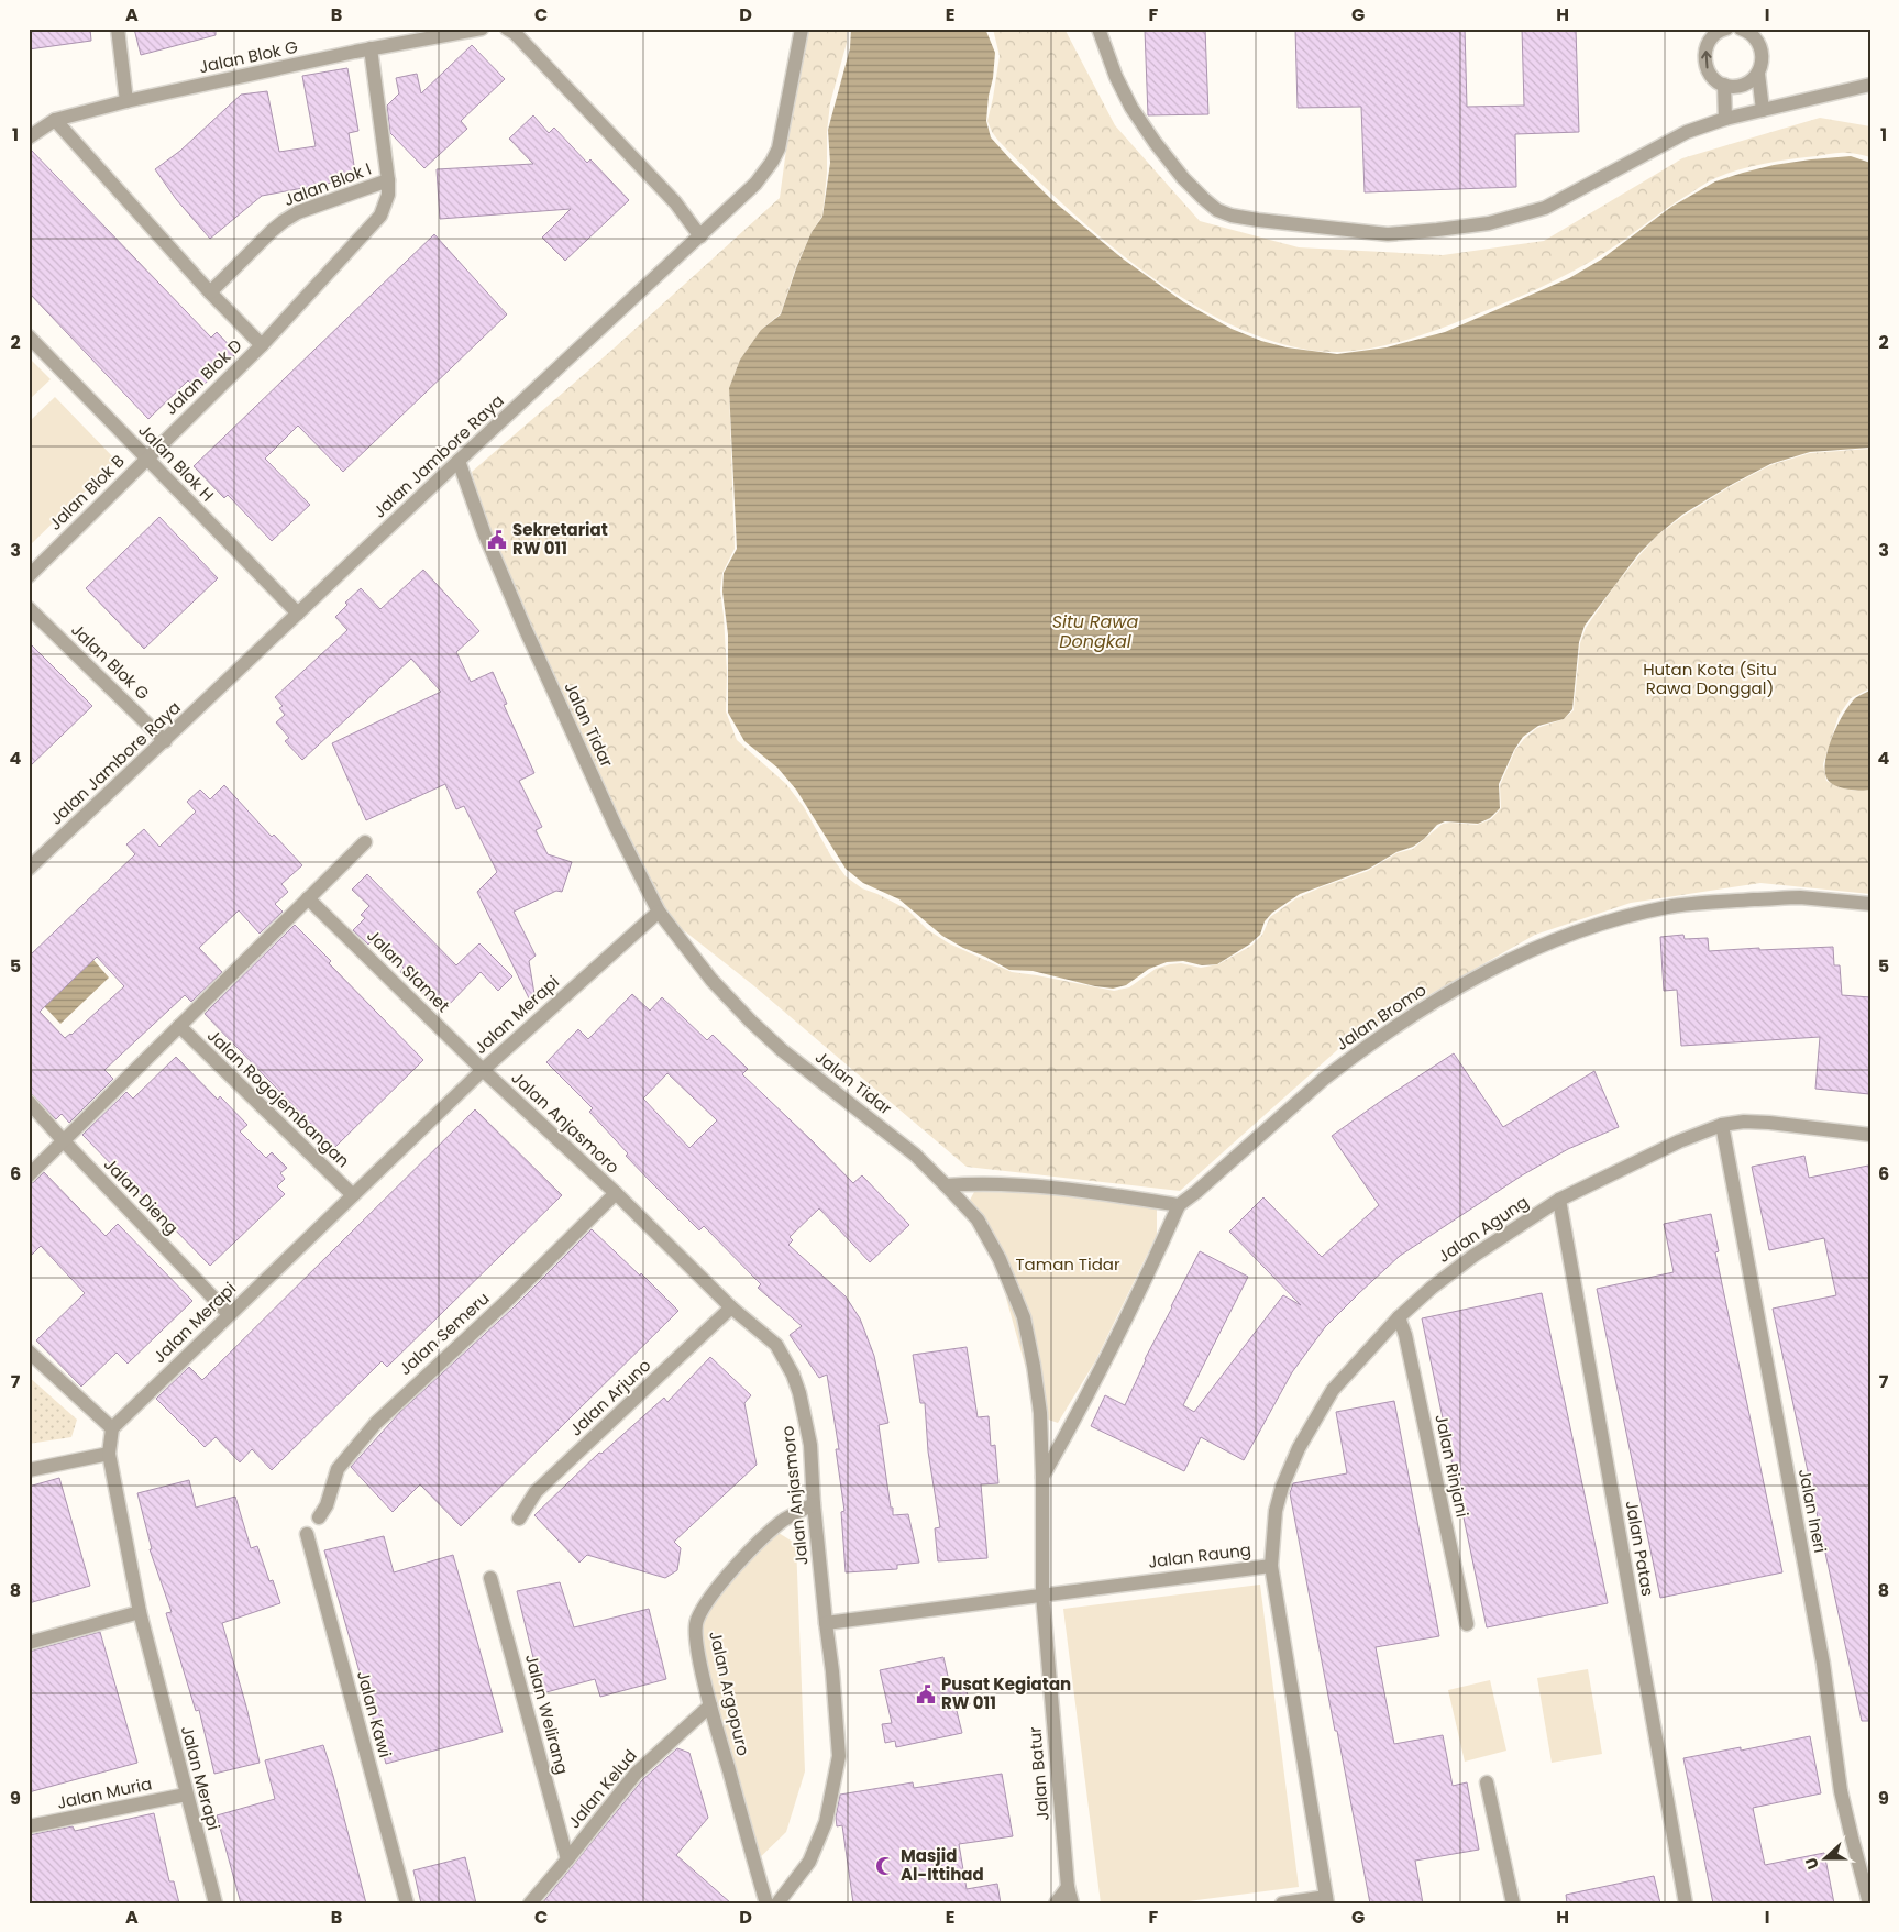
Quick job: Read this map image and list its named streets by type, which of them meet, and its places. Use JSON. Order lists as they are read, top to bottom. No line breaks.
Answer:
{"streets":{"street":["Jalan Blok G","Jalan Blok I","Jalan Blok D","Jalan Jambore Raya","Jalan Blok H","Jalan Blok B","Jalan Tidar","Jalan Slamet","Jalan Merapi","Jalan Bromo","Jalan Rogojembangan","Jalan Anjasmoro","Jalan Dieng","Jalan Agung","Jalan Semeru","Jalan Arjuno","Jalan Rinjani","Jalan Ineri","Jalan Patas","Jalan Raung","Jalan Argopuro","Jalan Kawi","Jalan Welirang","Jalan Batur","Jalan Kelud","Jalan Muria"]},"crossings":[["Jalan Blok G","Jalan Blok I"],["Jalan Blok G","Jalan Jambore Raya"],["Jalan Blok I","Jalan Blok D"],["Jalan Blok D","Jalan Blok H"],["Jalan Blok D","Jalan Blok B"],["Jalan Jambore Raya","Jalan Blok H"],["Jalan Jambore Raya","Jalan Tidar"],["Jalan Blok H","Jalan Blok B"],["Jalan Tidar","Jalan Merapi"],["Jalan Tidar","Jalan Batur"],["Jalan Slamet","Jalan Merapi"],["Jalan Slamet","Jalan Anjasmoro"],["Jalan Merapi","Jalan Rogojembangan"],["Jalan Merapi","Jalan Anjasmoro"],["Jalan Merapi","Jalan Dieng"],["Jalan Merapi","Jalan Muria"],["Jalan Anjasmoro","Jalan Semeru"],["Jalan Anjasmoro","Jalan Arjuno"],["Jalan Anjasmoro","Jalan Raung"],["Jalan Anjasmoro","Jalan Argopuro"],["Jalan Agung","Jalan Rinjani"],["Jalan Agung","Jalan Ineri"],["Jalan Agung","Jalan Patas"],["Jalan Agung","Jalan Raung"],["Jalan Raung","Jalan Batur"],["Jalan Argopuro","Jalan Kelud"],["Jalan Welirang","Jalan Kelud"]],"water":["Situ Rawa Dongkal"],"parks":["Hutan Kota (Situ Rawa Donggal)","Taman Tidar"],"places":{"public building":["Sekretariat RW 011","Pusat Kegiatan RW 011"],"mosque":["Masjid Al-Ittihad"]},"north":"left","grid":{"columns":["A","B","C","D","E","F","G","H","I"],"rows":["1","2","3","4","5","6","7","8","9"]}}
